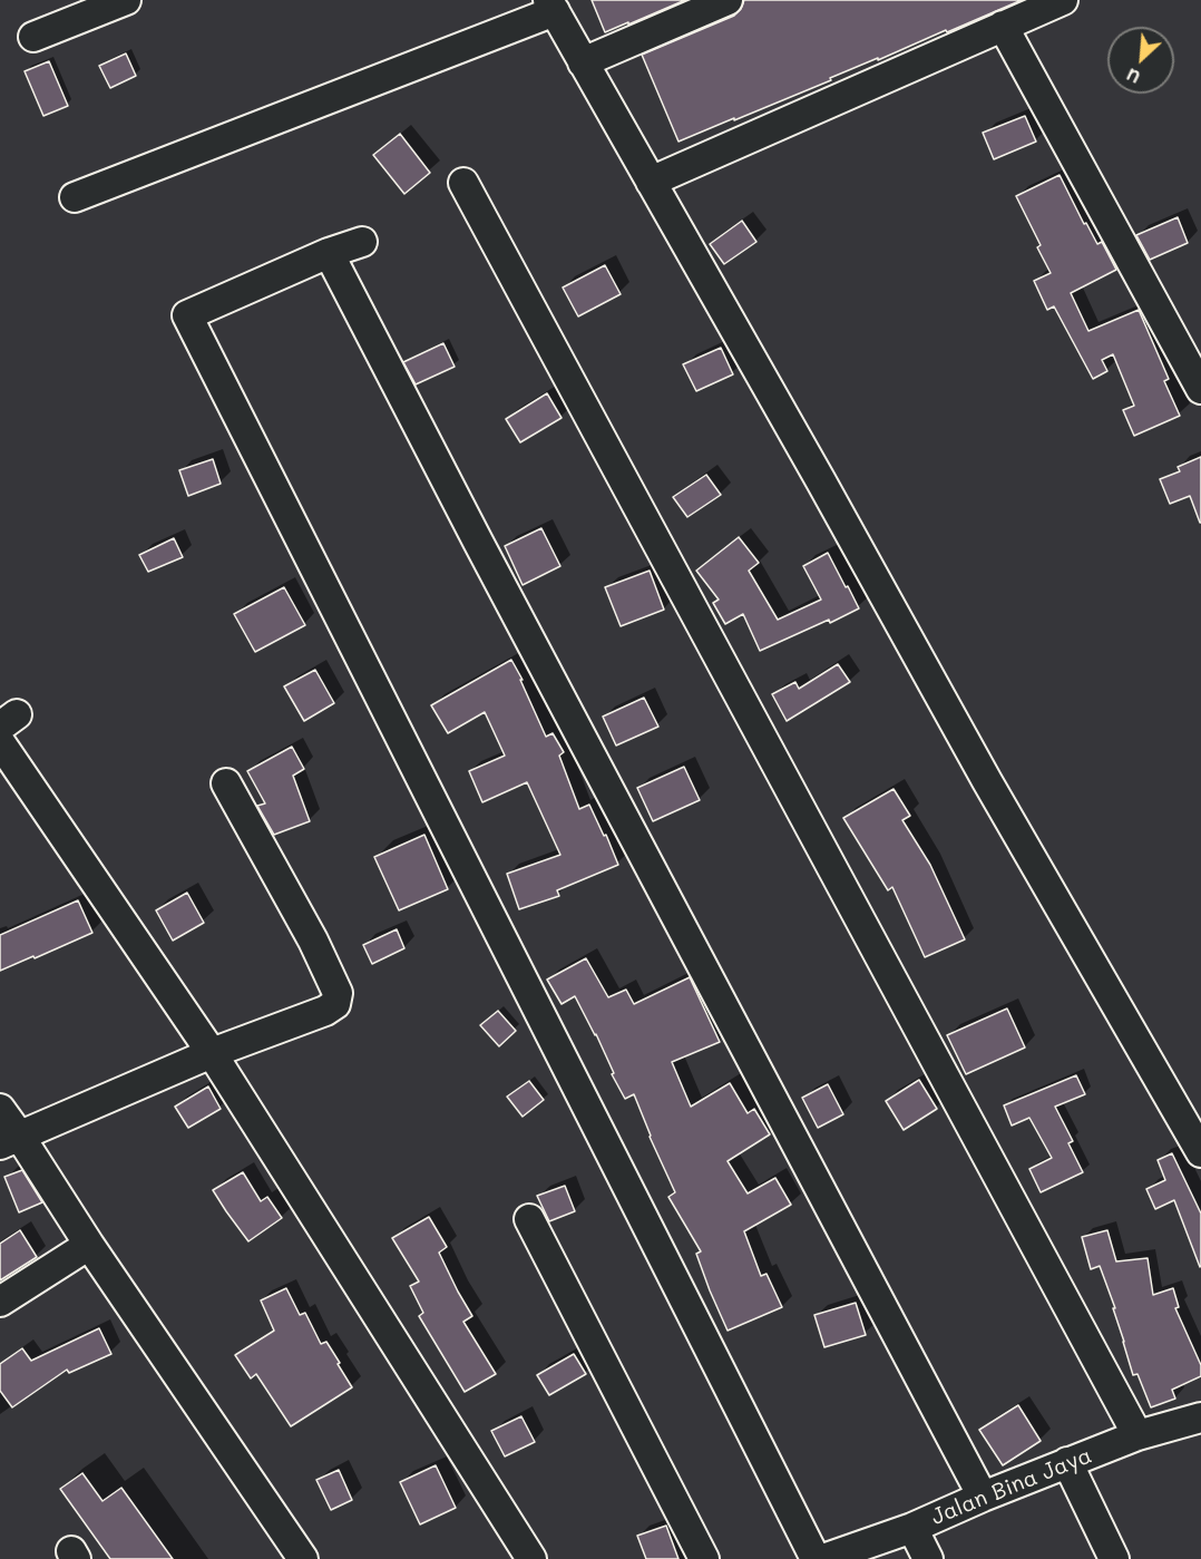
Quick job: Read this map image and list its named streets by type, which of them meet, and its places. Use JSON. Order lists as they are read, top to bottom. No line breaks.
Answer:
{"streets":{"street":["Jalan Bina Jaya"]},"north":"bottom left"}
